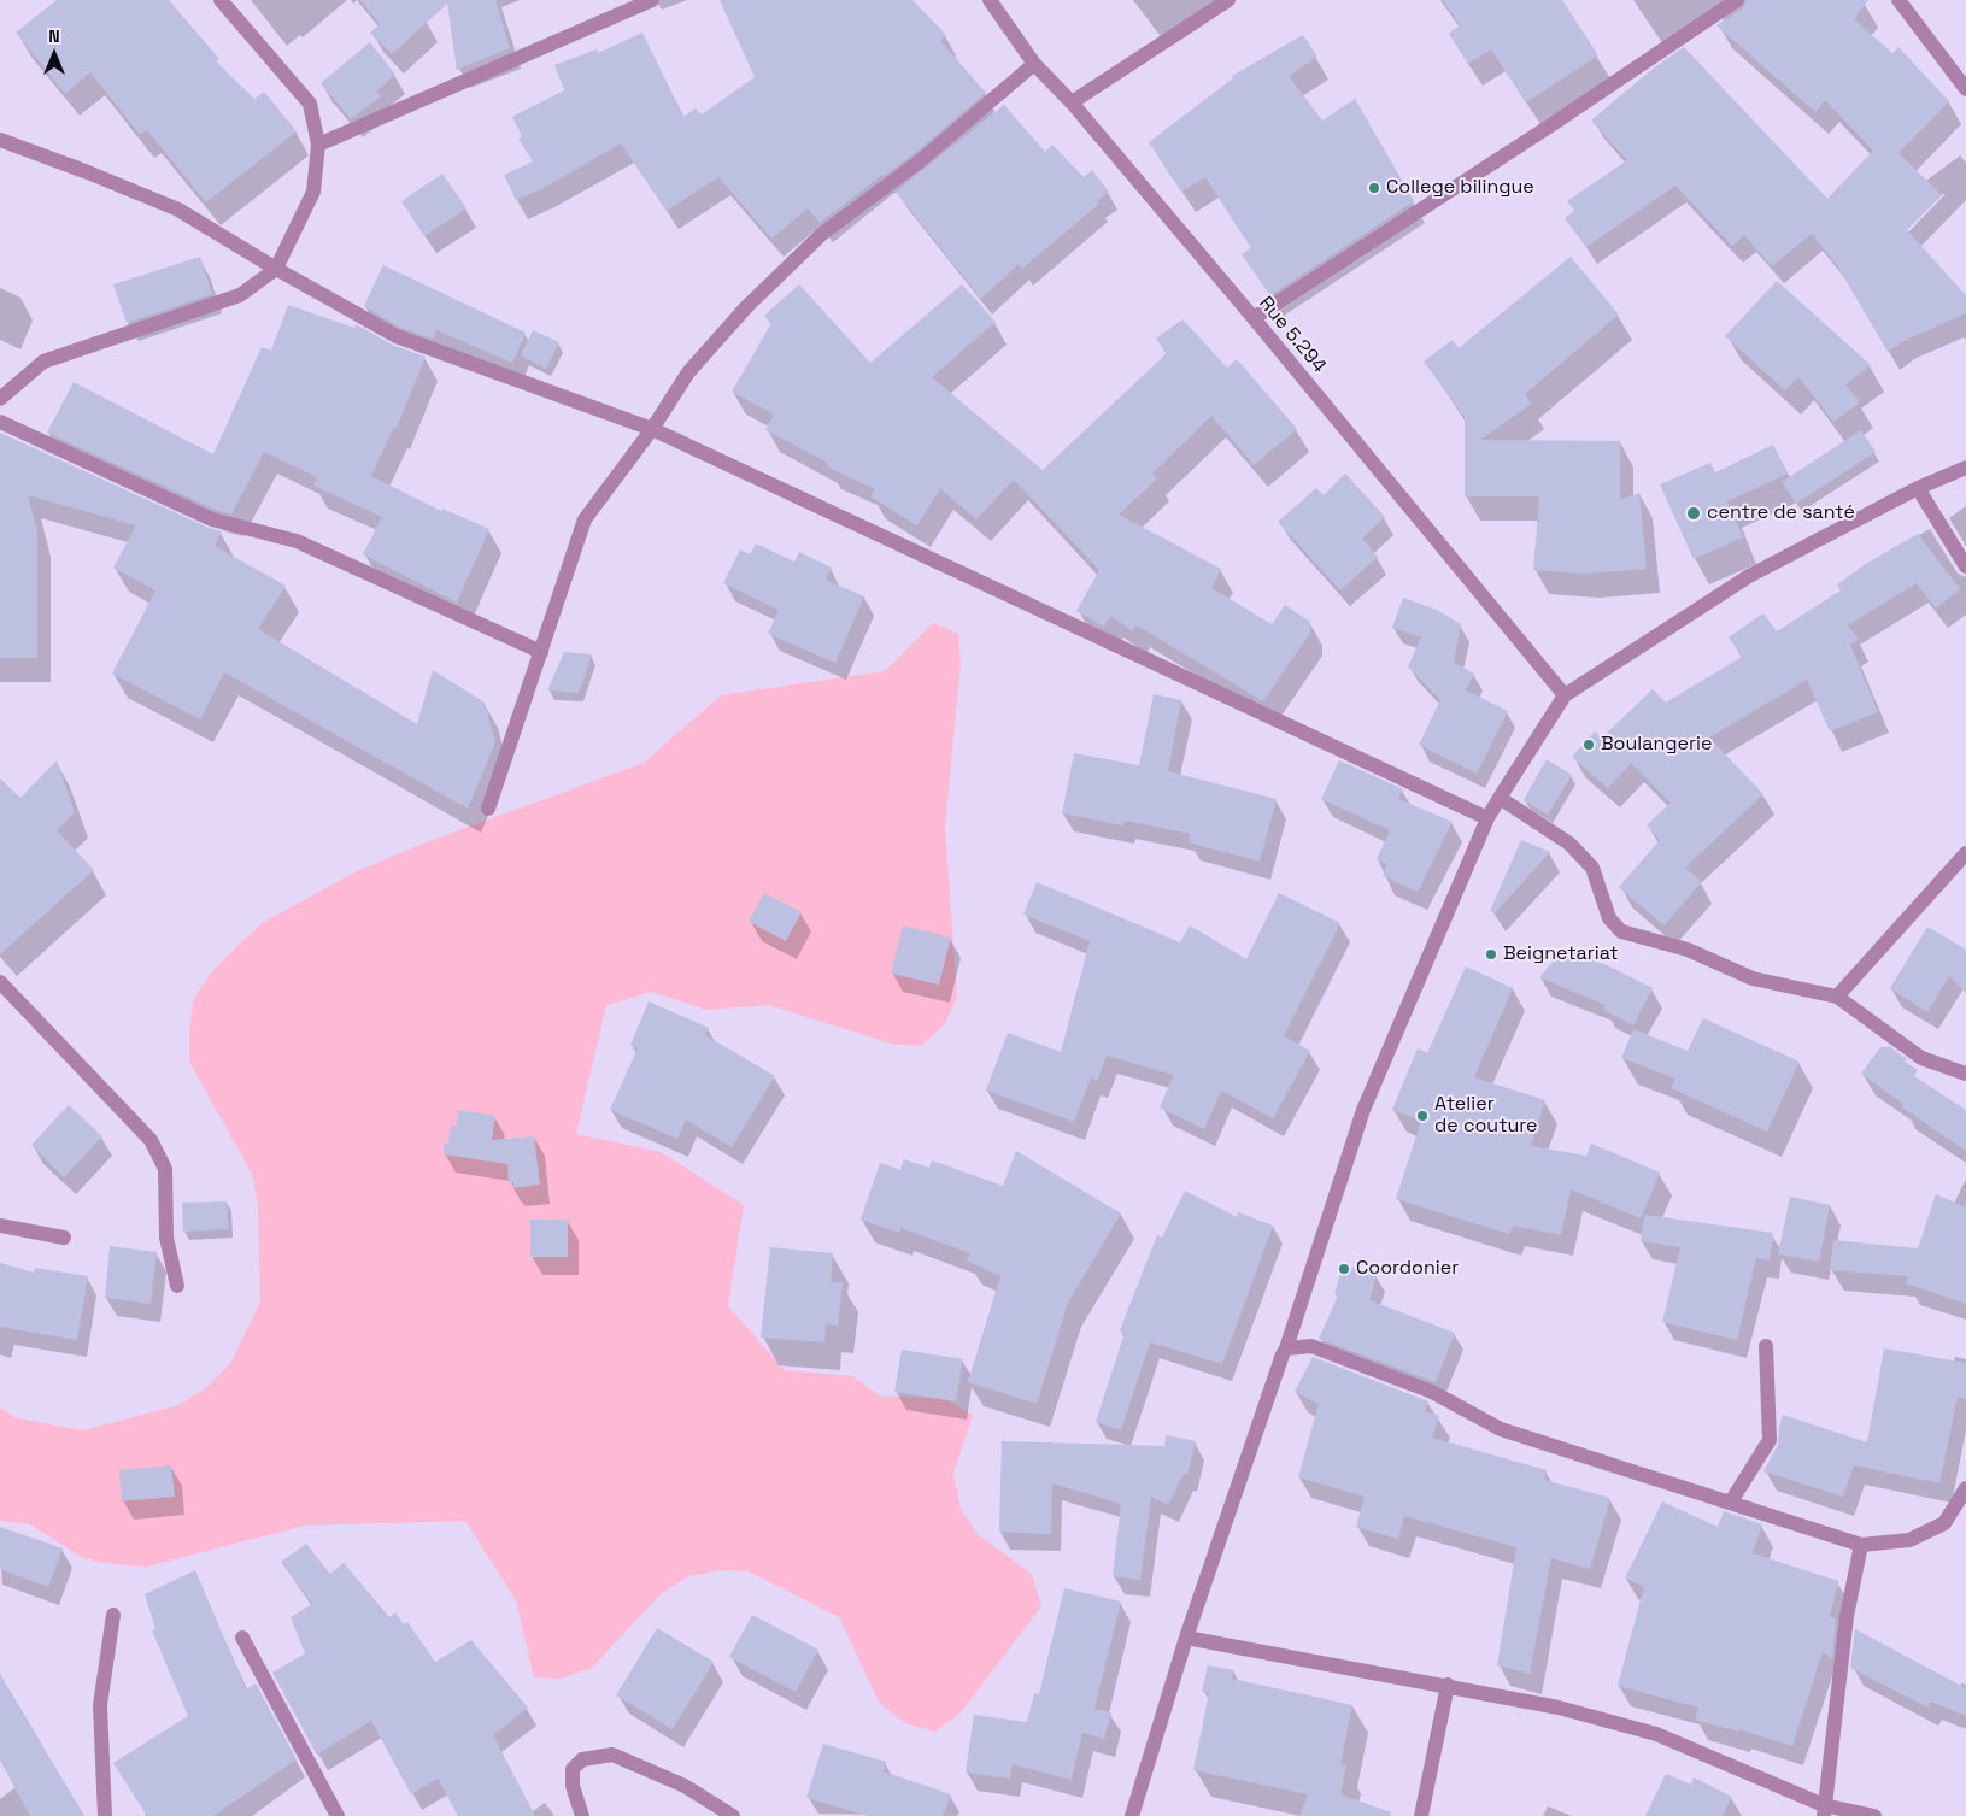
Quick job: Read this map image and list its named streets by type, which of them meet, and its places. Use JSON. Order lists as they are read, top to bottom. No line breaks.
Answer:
{"streets":{"street":["Rue 5.294"]},"places":["College bilingue","centre de santé","Boulangerie","Beignetariat","Atelier de couture","Coordonier"],"north":"top"}
